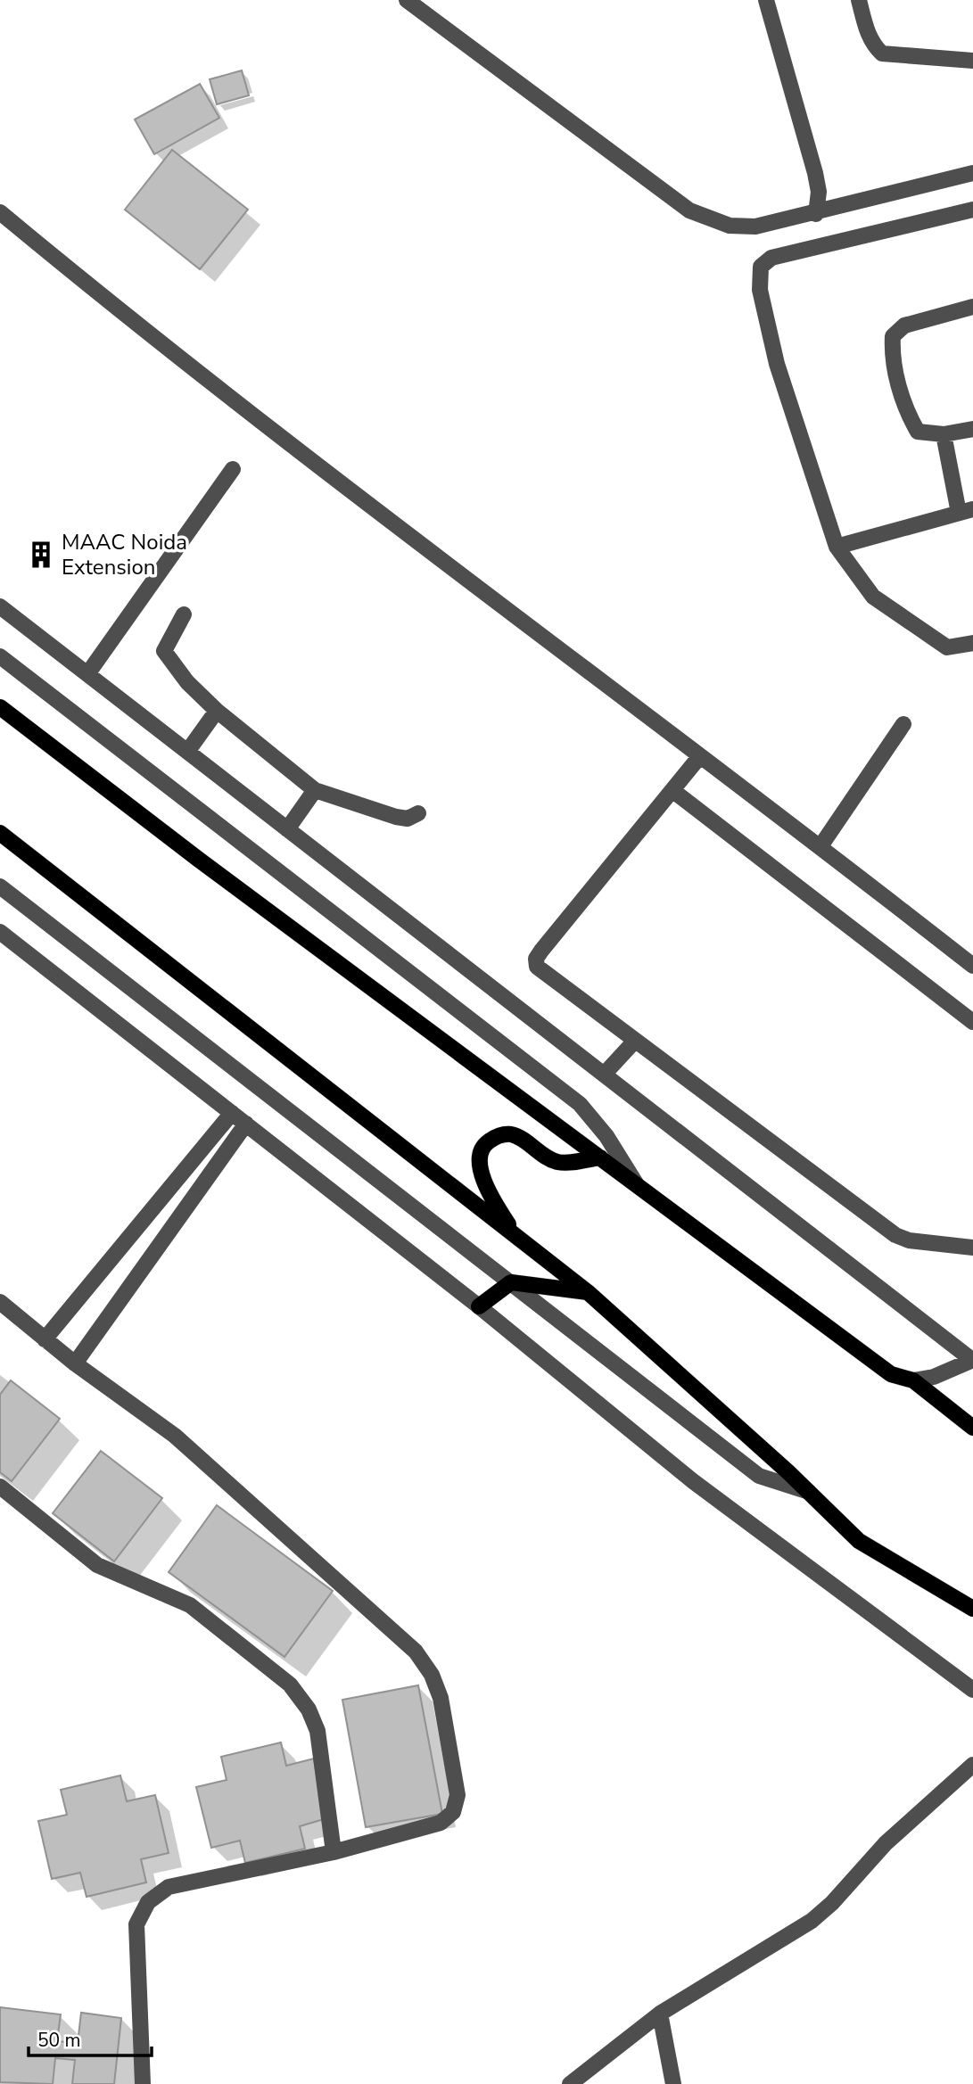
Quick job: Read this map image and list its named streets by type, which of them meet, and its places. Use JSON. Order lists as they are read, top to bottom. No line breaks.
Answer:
{"places":{"building":["MAAC Noida Extension"]},"scale_bar":"50 m"}
